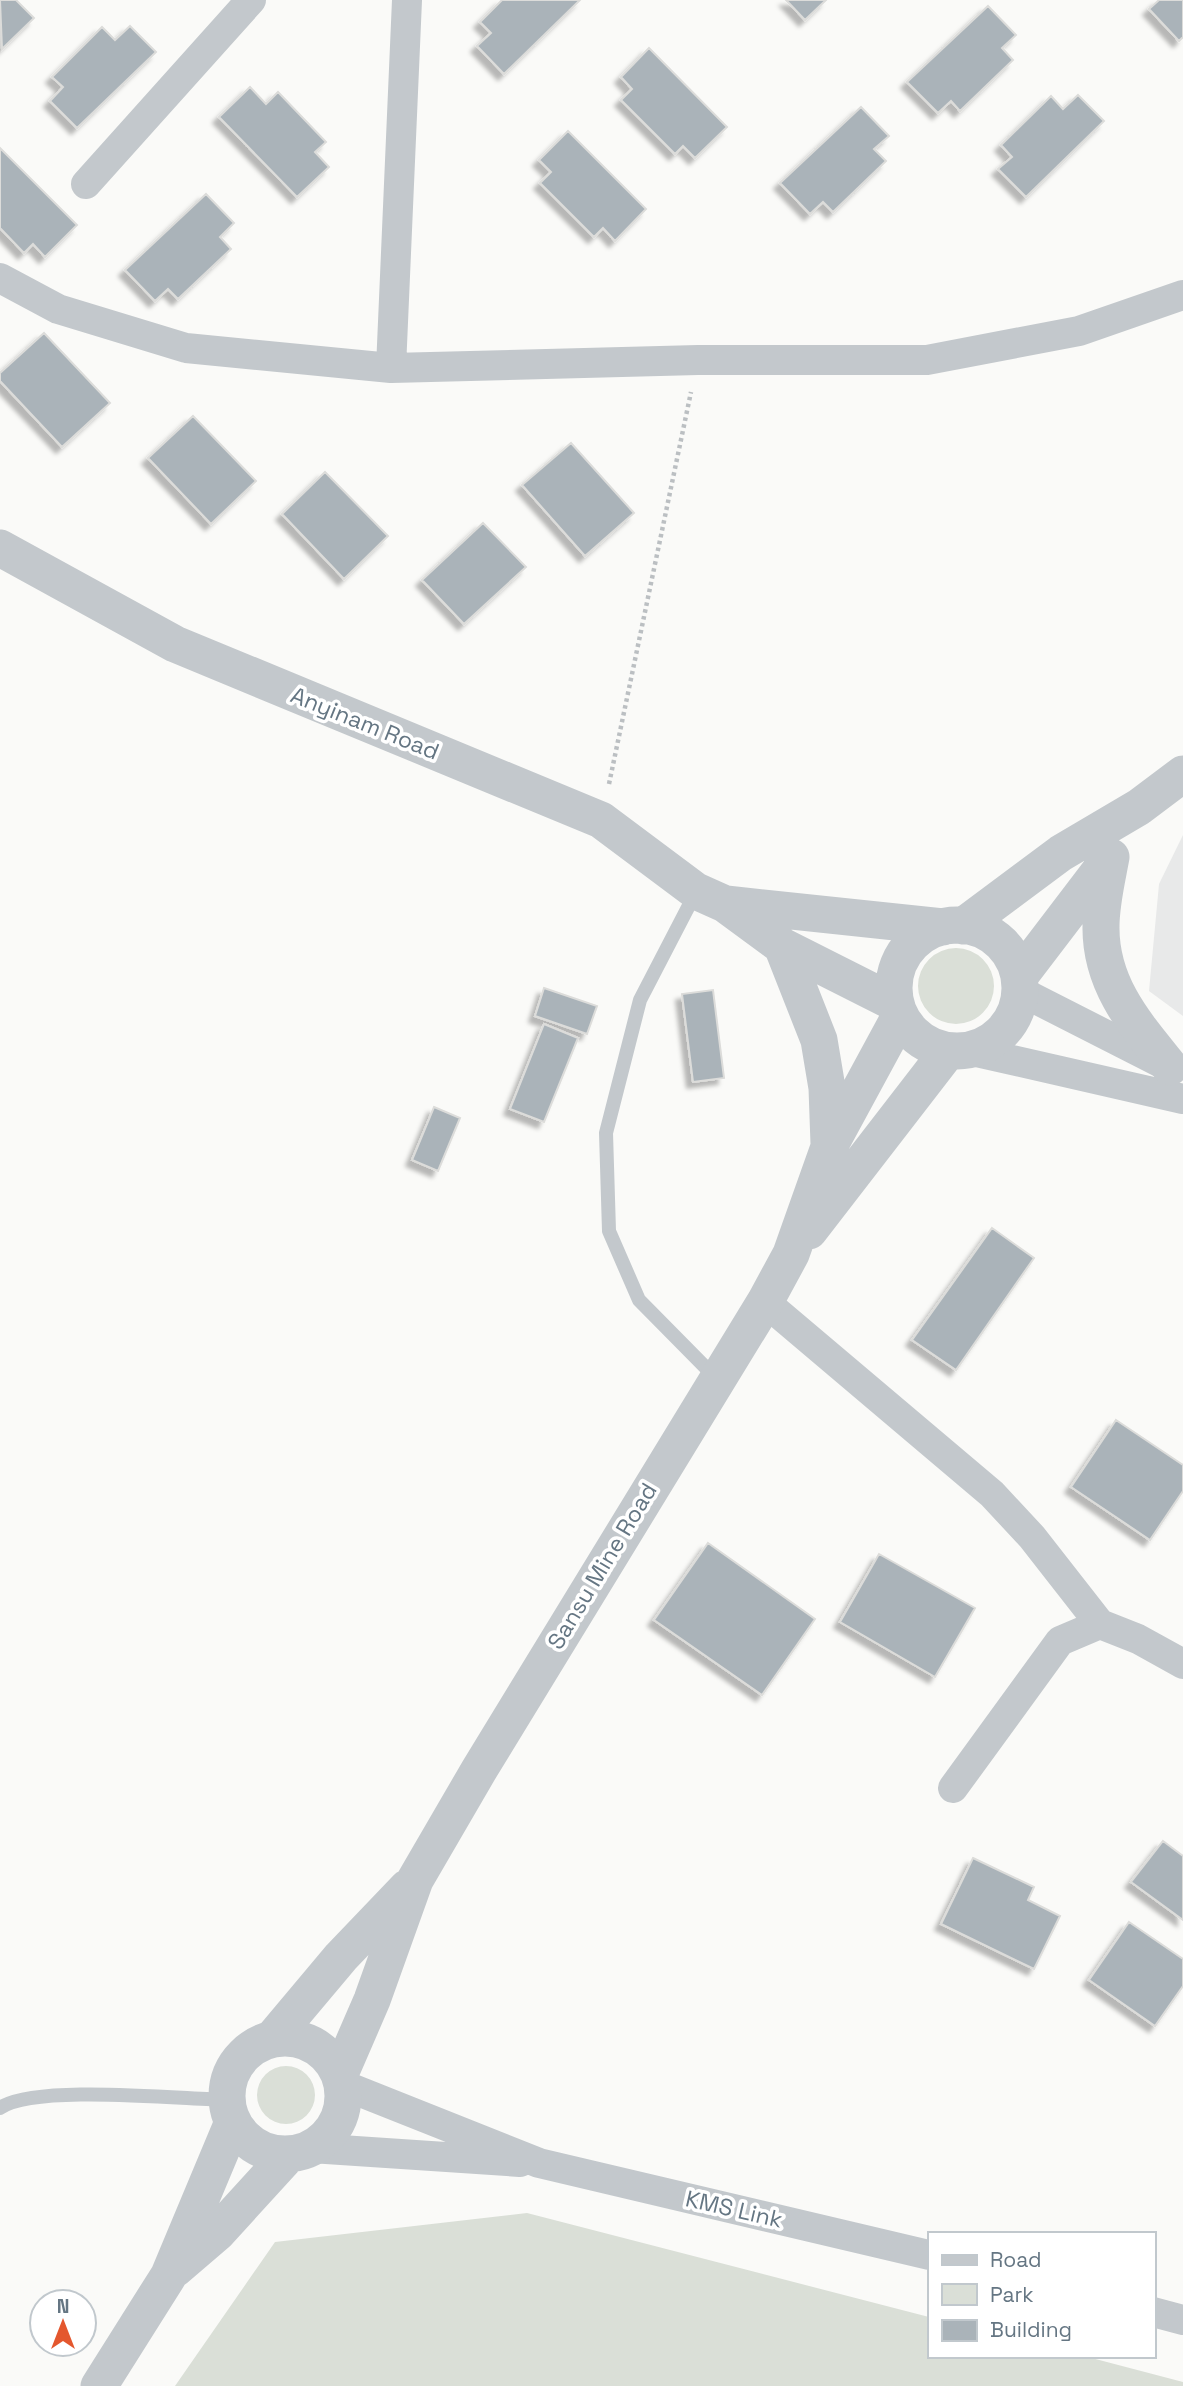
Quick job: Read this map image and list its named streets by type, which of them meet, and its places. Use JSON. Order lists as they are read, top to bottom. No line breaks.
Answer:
{"streets":{"street":["Anyinam Road","Sansu Mine Road","KMS Link"]},"crossings":[["Anyinam Road","Sansu Mine Road"],["Sansu Mine Road","KMS Link"]],"legend":["Road","Park","Building"],"north":"top"}
